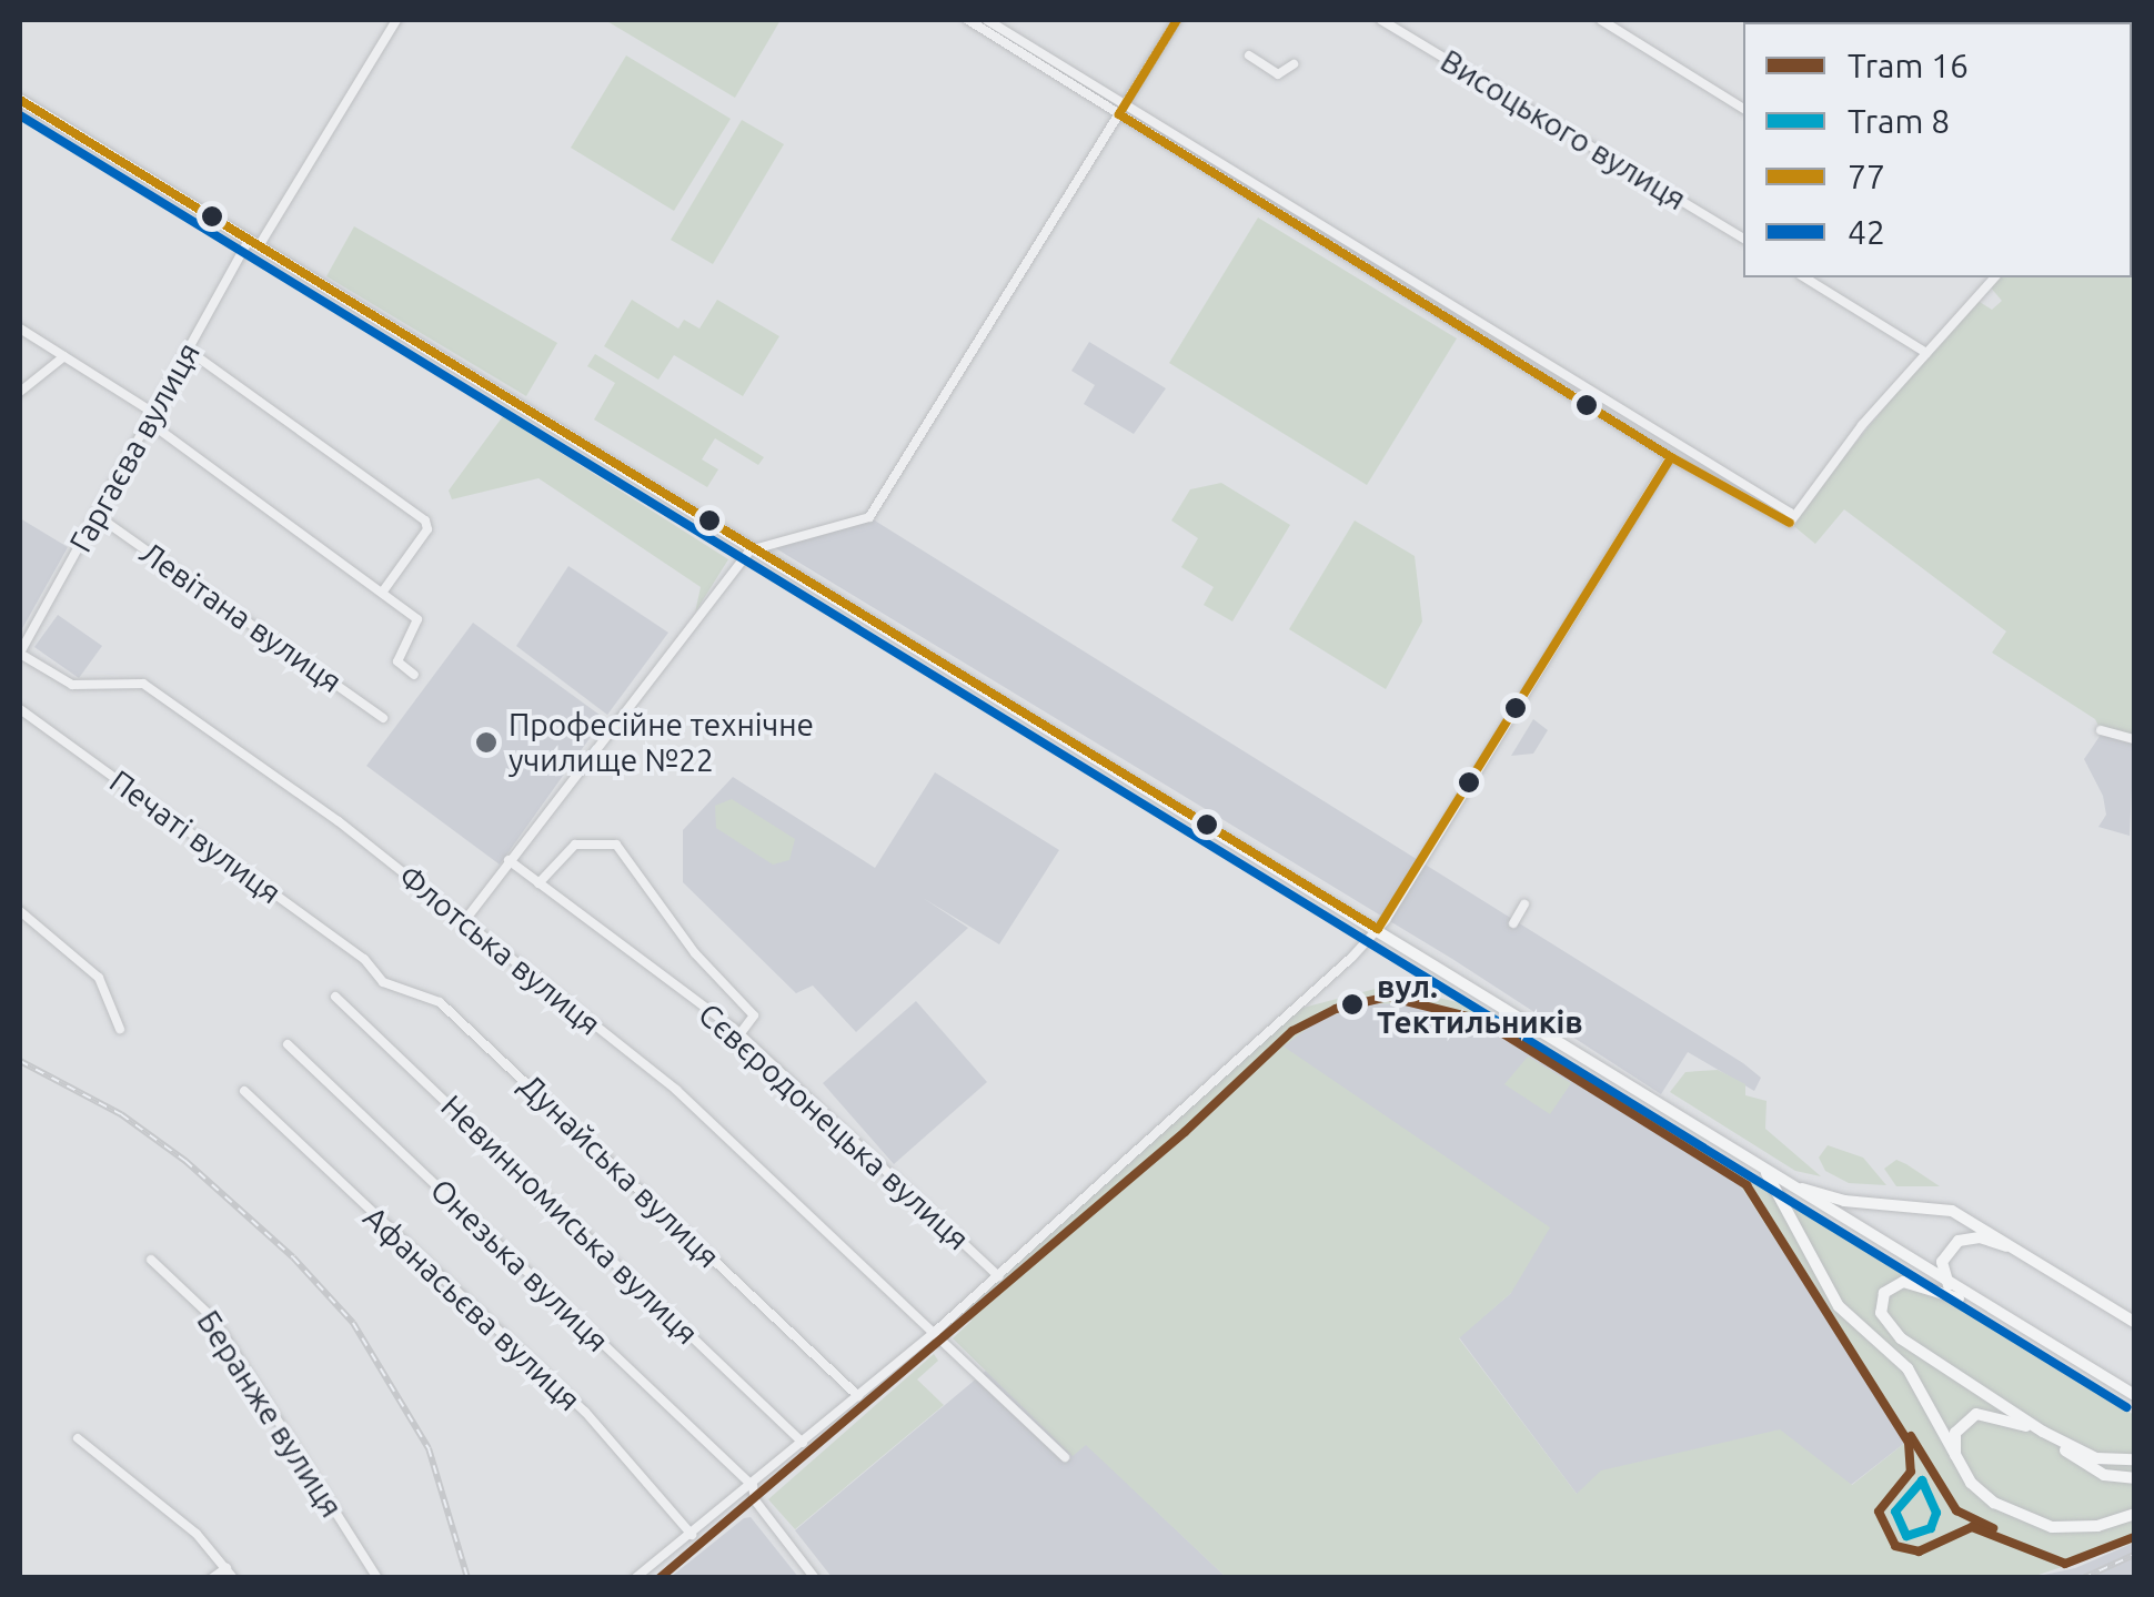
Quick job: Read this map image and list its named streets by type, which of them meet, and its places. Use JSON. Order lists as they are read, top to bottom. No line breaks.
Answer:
{"streets":{"street":["Висоцького вулиця","Гаргаєва вулиця","Левітана вулиця","Печаті вулиця","Флотська вулиця","Сєвєродонецька вулиця","Дунайська вулиця","Невинномиська вулиця","Онезька вулиця","Афанасьєва вулиця","Беранже вулиця"]},"crossings":[["Гаргаєва вулиця","Левітана вулиця"],["Гаргаєва вулиця","Флотська вулиця"],["Печаті вулиця","Дунайська вулиця"]],"places":["Професійне технічне училище №22","вул. Тектильників"],"lines":["transit line 77","transit line 42","tram line 16","tram line 8"],"legend":["Tram 16","Tram 8","77","42"]}
